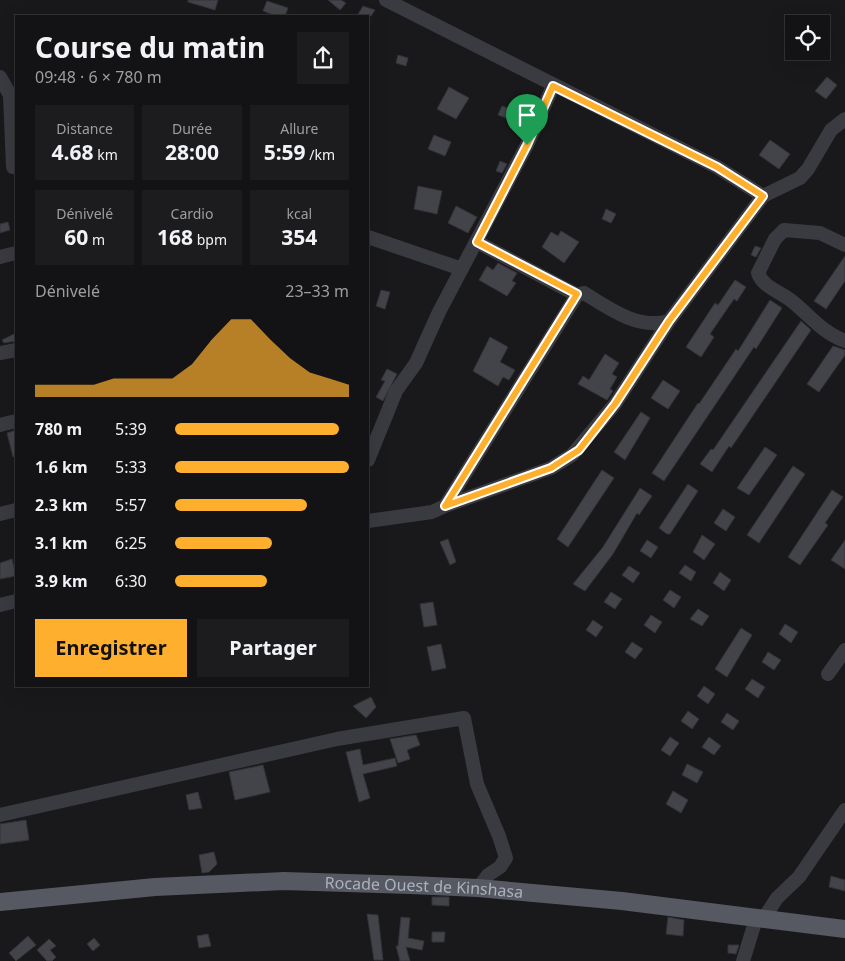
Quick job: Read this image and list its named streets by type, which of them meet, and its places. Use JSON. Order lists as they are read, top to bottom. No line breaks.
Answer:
{"streets":{"main road":["Rocade Ouest de Kinshasa"]},"page":{"heading":["Course du matin","09:48 · 6 × 780 m"],"stats":[["Distance","4.68 km"],["Durée","28:00"],["Allure","5:59 /km"],["Dénivelé","60 m"],["Cardio","168 bpm"],["kcal","354"]],"chart":["Dénivelé","23–33 m"],"list":[{"name":"780 m","note":"5:39"},{"name":"1.6 km","note":"5:33"},{"name":"2.3 km","note":"5:57"},{"name":"3.1 km","note":"6:25"},{"name":"3.9 km","note":"6:30"}],"buttons":["Enregistrer","Partager"]}}
